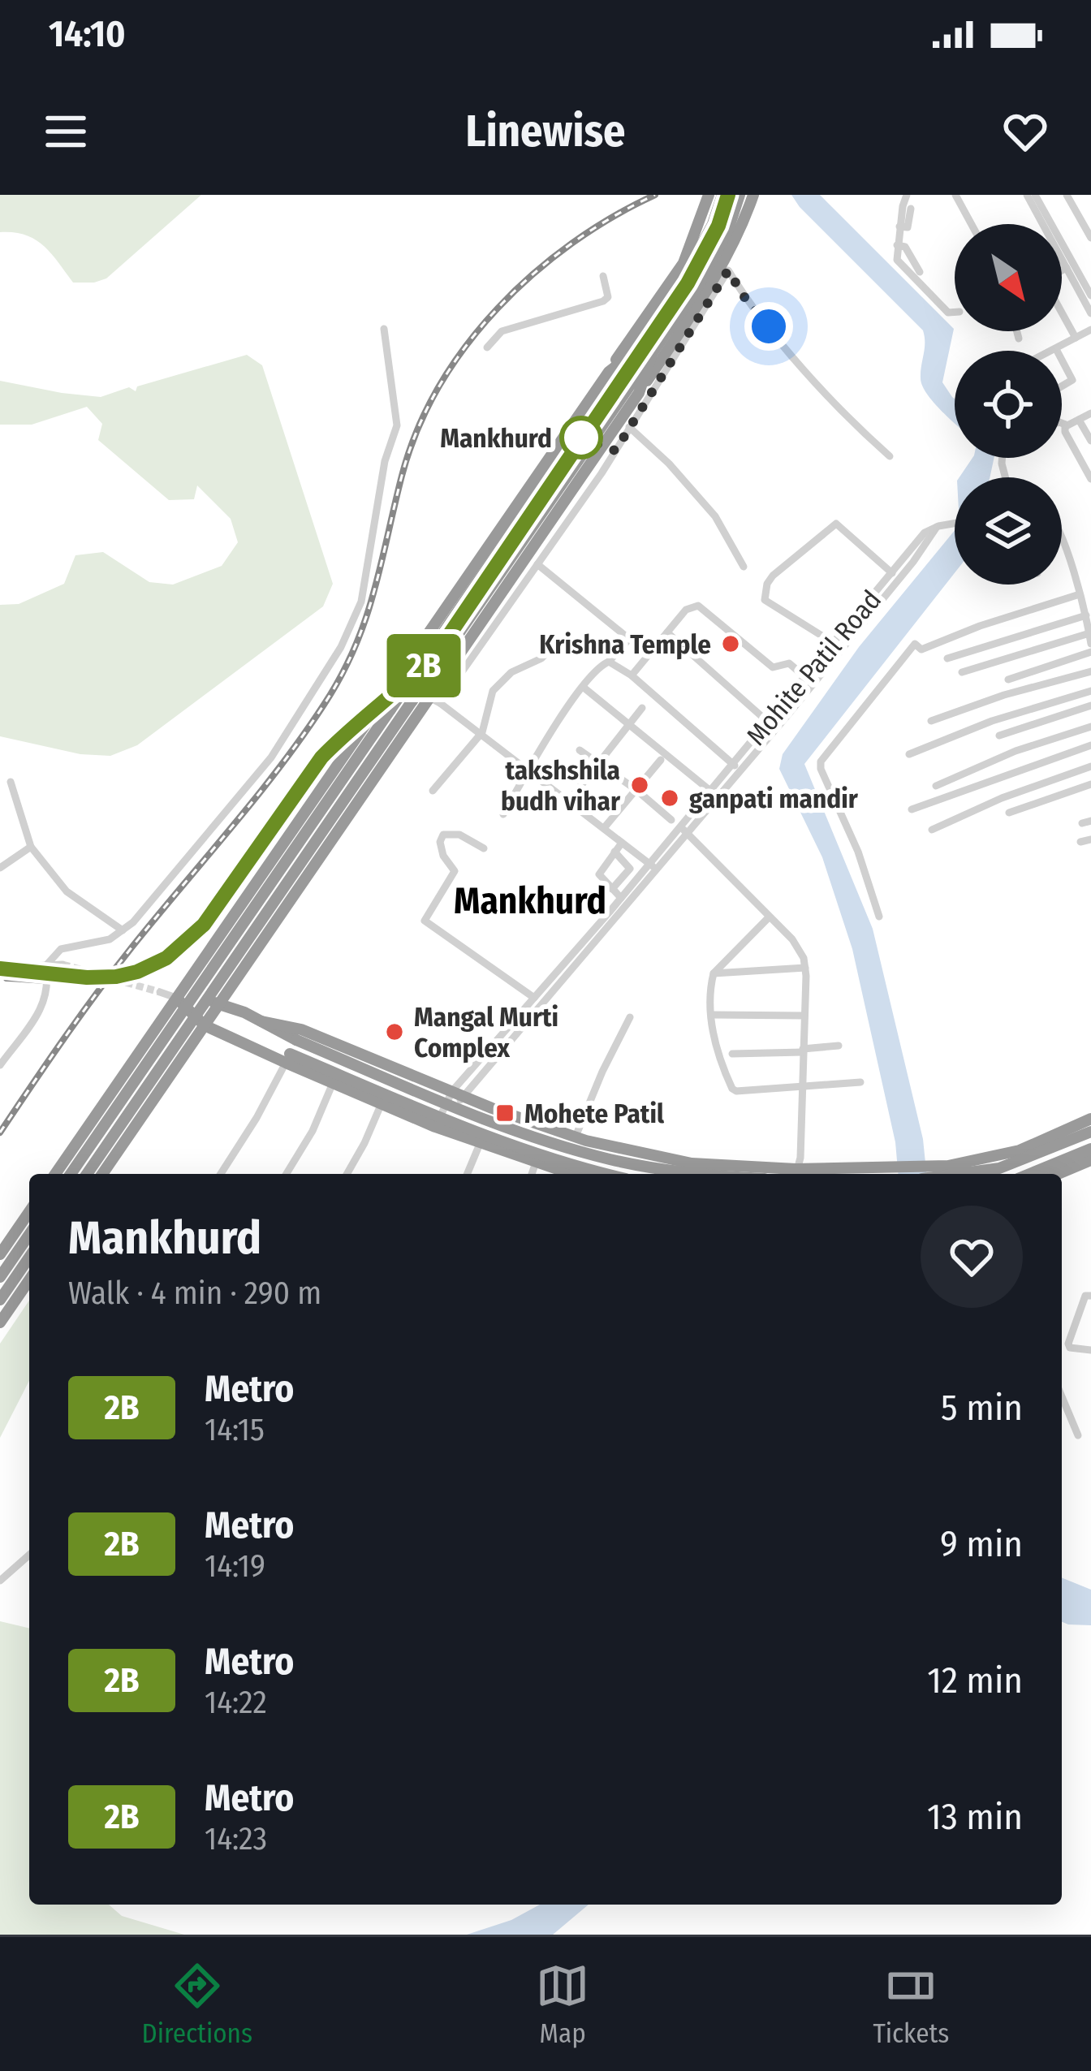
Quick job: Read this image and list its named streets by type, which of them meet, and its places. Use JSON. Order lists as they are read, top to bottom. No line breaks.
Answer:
{"streets":{"street":["Mohite Patil Road"]},"districts":["Mankhurd"],"places":{"other":["Mankhurd","Krishna Temple","takshshila budh vihar","ganpati mandir","Mangal Murti Complex"],"transit":["Mohete Patil"]},"lines":["metro line 2B"],"north":"bottom right","page":{"status":"14:10","header":"Linewise","on_map":"2B","heading":["Mankhurd","Walk · 4 min · 290 m"],"list":[{"mark":"2B","name":"Metro","note":"14:15","value":"5 min"},{"mark":"2B","name":"Metro","note":"14:19","value":"9 min"},{"mark":"2B","name":"Metro","note":"14:22","value":"12 min"},{"mark":"2B","name":"Metro","note":"14:23","value":"13 min"}],"tabs":["Directions","Map","Tickets"]}}
